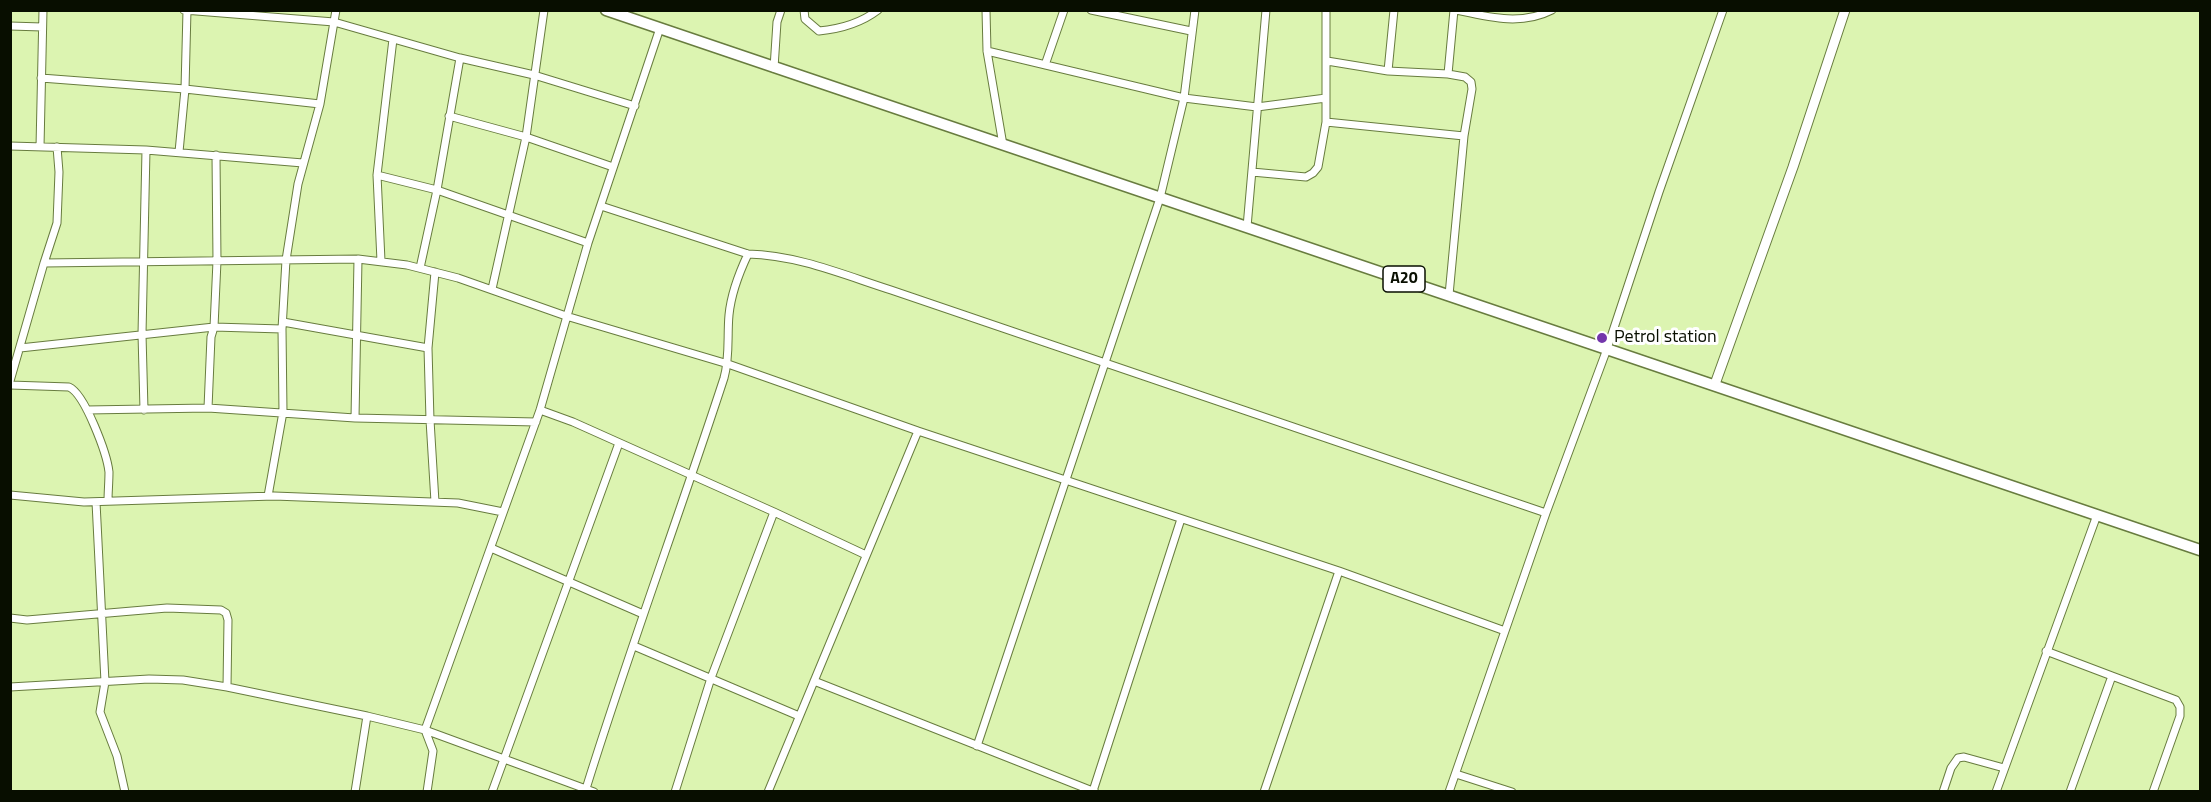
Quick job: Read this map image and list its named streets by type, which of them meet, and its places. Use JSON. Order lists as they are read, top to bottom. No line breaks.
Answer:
{"streets":{"main road":["A20"]},"places":["Petrol station"]}
